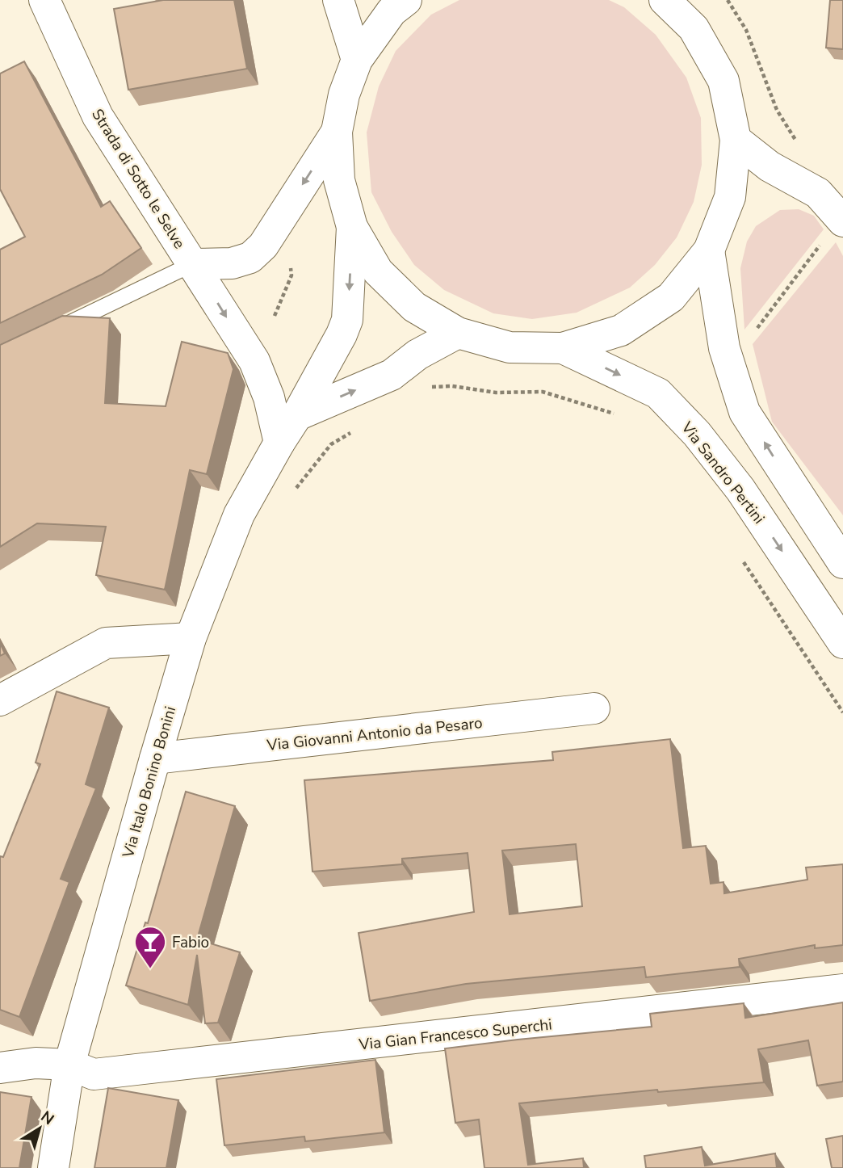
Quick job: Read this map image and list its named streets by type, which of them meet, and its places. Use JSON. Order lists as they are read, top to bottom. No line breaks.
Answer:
{"streets":{"main road":["Strada di Sotto le Selve","Via Sandro Pertini","Via Giovanni Antonio da Pesaro","Via Italo Bonino Bonini","Via Gian Francesco Superchi"]},"crossings":[["Strada di Sotto le Selve","Via Italo Bonino Bonini"],["Via Giovanni Antonio da Pesaro","Via Italo Bonino Bonini"],["Via Italo Bonino Bonini","Via Gian Francesco Superchi"]],"places":{"bar":["Fabio"]},"north":"top right"}
